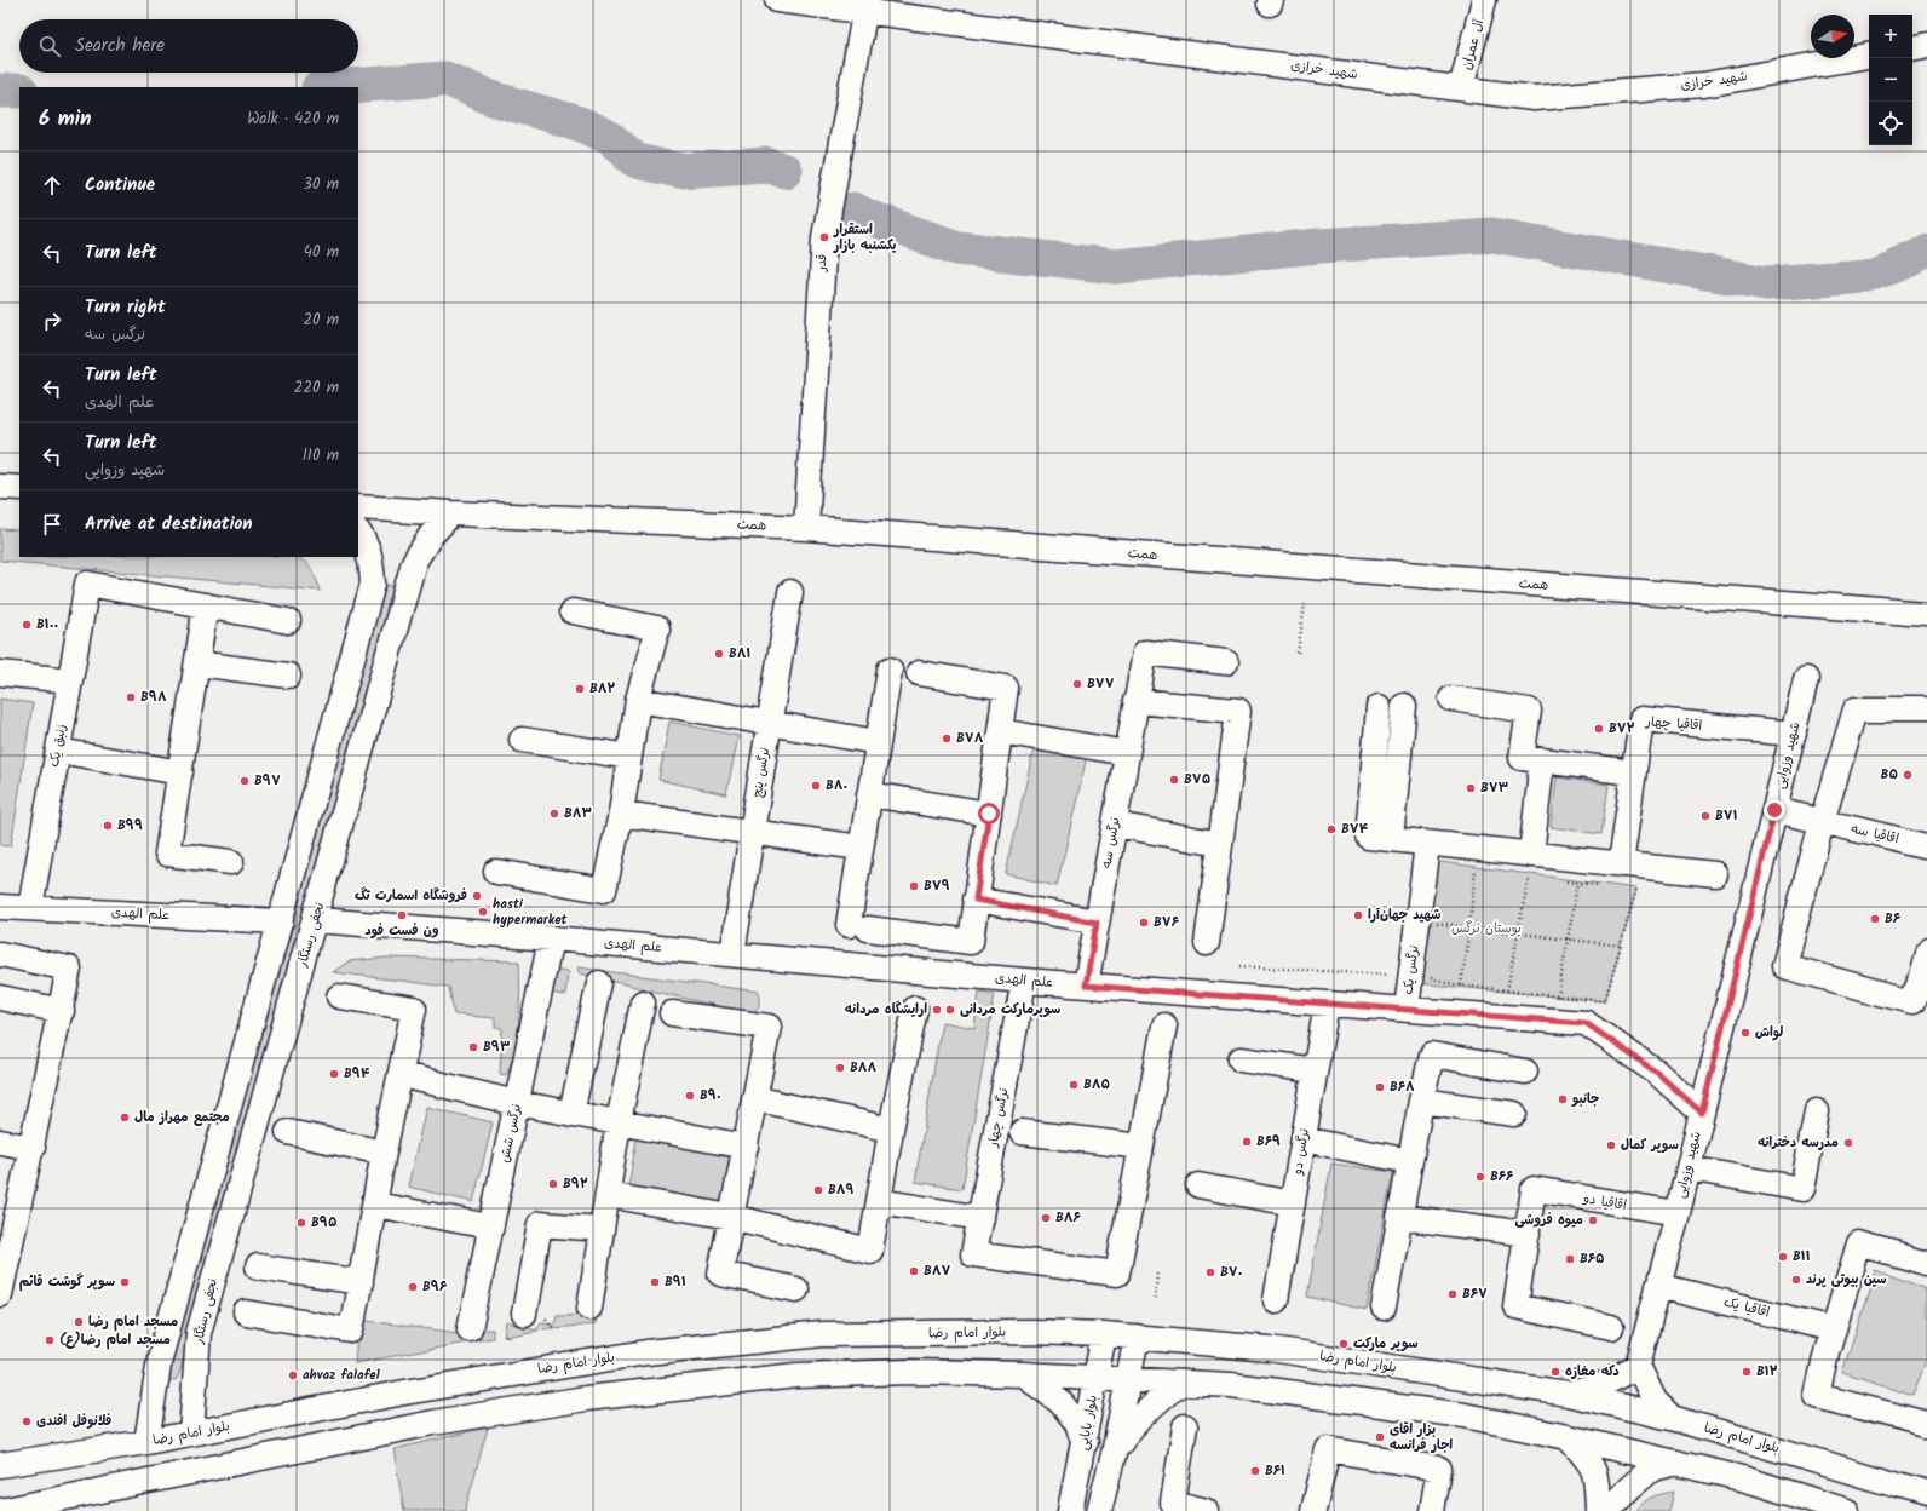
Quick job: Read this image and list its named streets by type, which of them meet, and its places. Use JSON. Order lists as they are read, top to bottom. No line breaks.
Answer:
{"streets":{"street":["آل عمران","شهید خرازی","قدر","همت","اقاقیا چهار","زنبق یک","شهید وزوایی","نرگس پنج","اقاقیا سه","نرگس سه","علم الهدی","نجفی رستگار","نرگس یک","نرگس چهار","نرگس شش","نرگس دو","اقاقیا دو","اقاقیا یک","بلوار امام رضا","بلوار بابایی"]},"crossings":[["آل عمران","شهید خرازی"],["شهید خرازی","قدر"],["قدر","همت"],["همت","نجفی رستگار"],["اقاقیا چهار","شهید وزوایی"],["زنبق یک","علم الهدی"],["شهید وزوایی","اقاقیا سه"],["شهید وزوایی","علم الهدی"],["شهید وزوایی","اقاقیا دو"],["شهید وزوایی","اقاقیا یک"],["نرگس پنج","علم الهدی"],["نرگس سه","علم الهدی"],["علم الهدی","نجفی رستگار"],["علم الهدی","نرگس یک"],["علم الهدی","نرگس چهار"],["علم الهدی","نرگس شش"],["علم الهدی","نرگس دو"],["نجفی رستگار","بلوار امام رضا"],["بلوار امام رضا","بلوار بابایی"]],"parks":["بوستان نرگس"],"places":["استقرار یکشنبه بازار","B۱۰۰","B۸۱","B۷۷","B۸۲","B۹۸","B۷۲","B۷۸","B۵","B۷۵","B۹۷","B۸۰","B۷۳","B۸۳","B۷۱","B۹۹","B۷۴","B۷۹","فروشگاه اسمارت تگ","hasti hypermarket","ون فست فود","شهید جهان‌آرا","B۶","B۷۶","ارایشگاه مردانه","سوپرمارکت مردانی","لواش","B۹۳","B۸۸","B۹۴","B۸۵","B۶۸","B۹۰","جانبو","مجتمع مهراز مال","B۶۹","مدرسه دخترانه","سوپر کمال","B۶۶","B۹۲","B۸۹","B۸۶","میوه فروشی","B۹۵","B۱۱","B۶۵","B۸۷","B۷۰","سین بیوتی پرند","سوپر گوشت قائم","B۹۱","B۹۶","B۶۷","مسجد امام رضا","مسجد امام رضا(ع)","سوپر مارکت","دکه مغازه","B۱۲","ahvaz falafel","فلانوفل افندی","بزار اقای اجار فرانسه","B۶۱"],"north":"right","page":{"map_buttons":["+","−"],"search":"Search here","heading":["6 min","Walk · 420 m"],"list":[["Continue","30 m"],["Turn left","40 m"],["Turn right","نرگس سه","20 m"],["Turn left","علم الهدی","220 m"],["Turn left","شهید وزوایی","110 m"],"Arrive at destination"]}}
